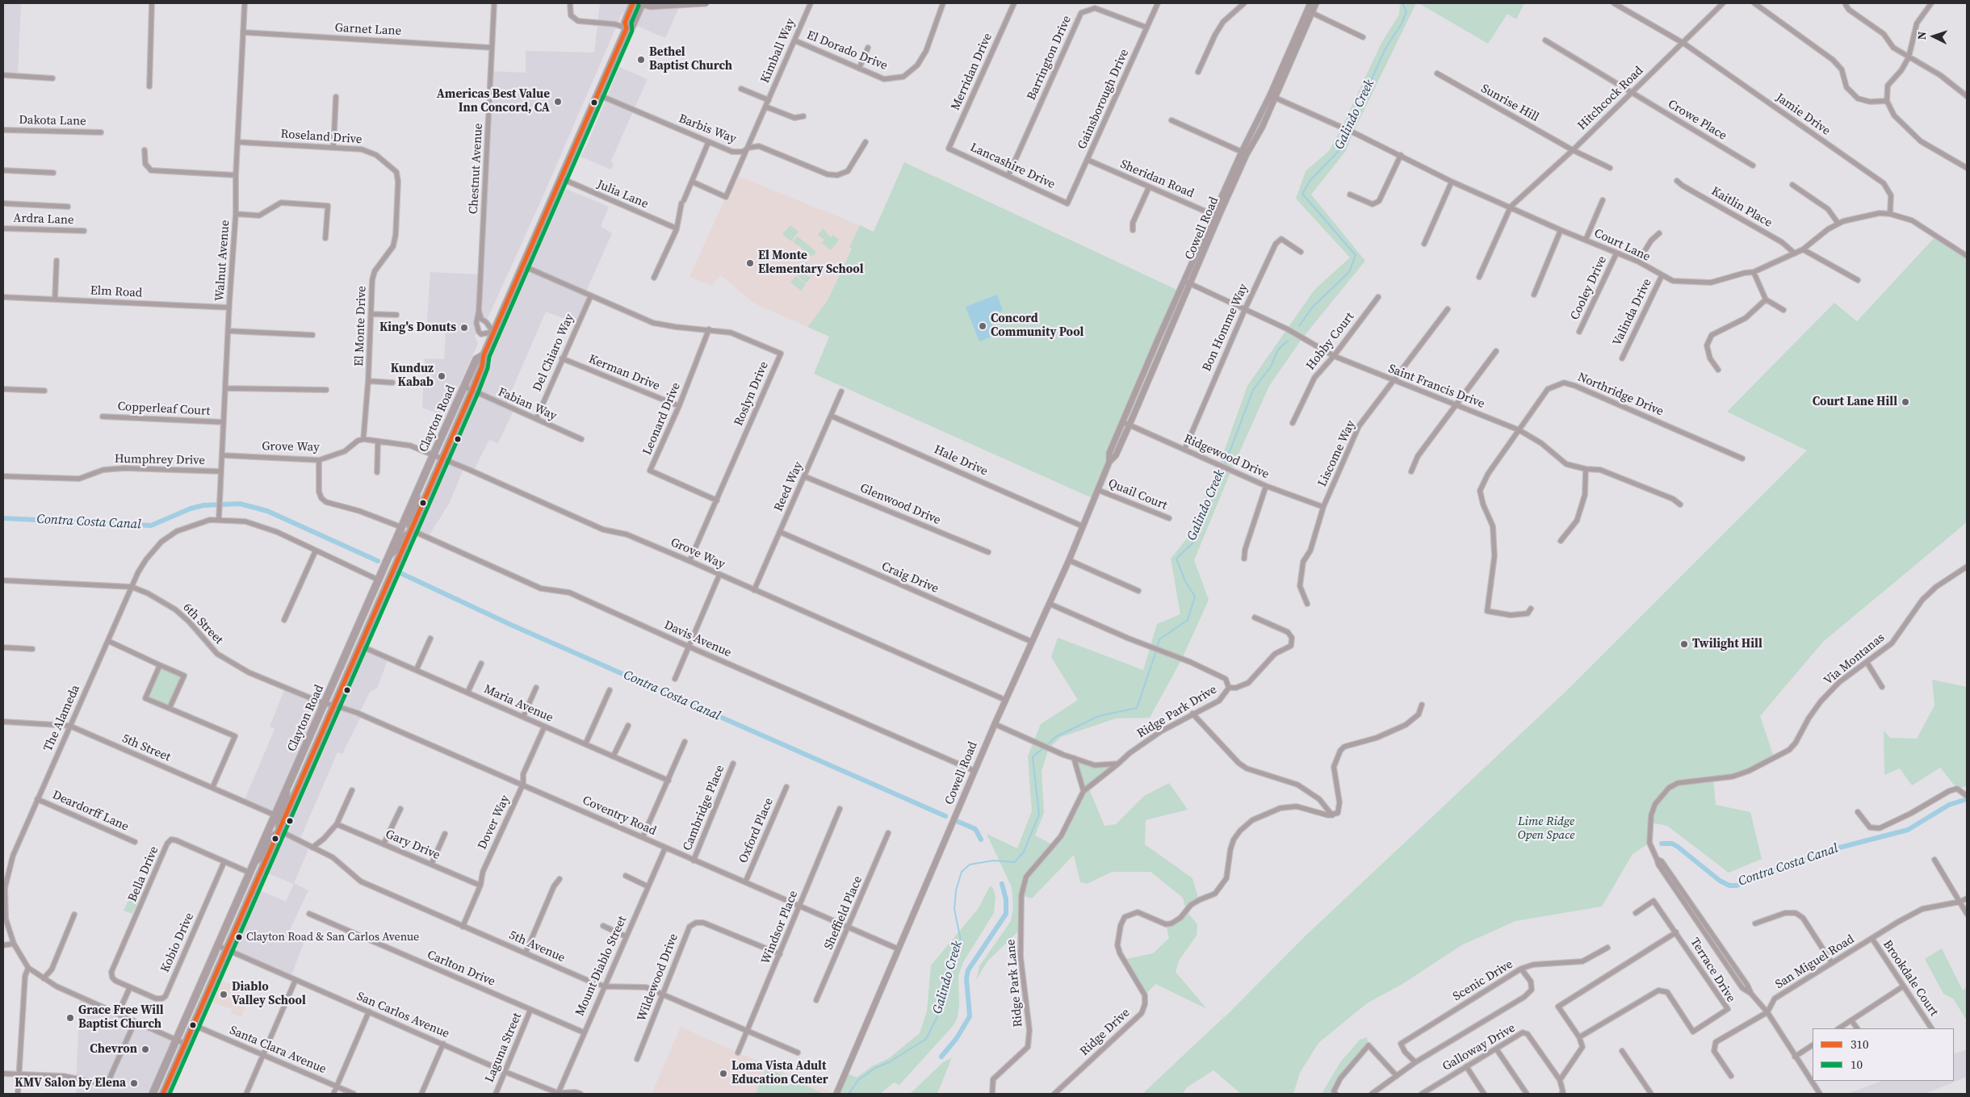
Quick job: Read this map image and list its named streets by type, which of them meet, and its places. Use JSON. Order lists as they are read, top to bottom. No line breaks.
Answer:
{"streets":{"main road":["Clayton Road"],"street":["Garnet Lane","Kimball Way","El Dorado Drive","Barrington Drive","Merridan Drive","Hitchcock Road","Gainsborough Drive","Sunrise Hill","Jamie Drive","Crowe Place","Dakota Lane","Barbis Way","Roseland Drive","Lancashire Drive","Chestnut Avenue","Sheridan Road","Julia Lane","Kaitlin Place","Ardra Lane","Cowell Road","Court Lane","Walnut Avenue","Cooley Drive","Elm Road","Valinda Drive","El Monte Drive","Bon Homme Way","Hobby Court","Del Chiaro Way","Kerman Drive","Saint Francis Drive","Roslyn Drive","Northridge Drive","Fabian Way","Copperleaf Court","Leonard Drive","Grove Way","Liscome Way","Ridgewood Drive","Humphrey Drive","Hale Drive","Reed Way","Quail Court","Glenwood Drive","Craig Drive","6th Street","Davis Avenue","Via Montanas","Maria Avenue","Ridge Park Drive","The Alameda","5th Street","Cambridge Place","Deardorff Lane","Coventry Road","Dover Way","Oxford Place","Gary Drive","Bella Drive","Sheffield Place","Windsor Place","Kobio Drive","5th Avenue","San Miguel Road","Mount Diablo Street","Carlton Drive","Terrace Drive","Wildewood Drive","Brookdale Court","Scenic Drive","Ridge Park Lane","San Carlos Avenue","Ridge Drive","Laguna Street","Galloway Drive","Santa Clara Avenue"]},"crossings":[["Garnet Lane","Chestnut Avenue"],["Garnet Lane","Walnut Avenue"],["Kimball Way","El Dorado Drive"],["Kimball Way","Barbis Way"],["Barrington Drive","Gainsborough Drive"],["Barrington Drive","Lancashire Drive"],["Merridan Drive","Lancashire Drive"],["Hitchcock Road","Sunrise Hill"],["Hitchcock Road","Jamie Drive"],["Hitchcock Road","Crowe Place"],["Hitchcock Road","Court Lane"],["Gainsborough Drive","Lancashire Drive"],["Gainsborough Drive","Sheridan Road"],["Jamie Drive","Court Lane"],["Barbis Way","Clayton Road"],["Roseland Drive","Walnut Avenue"],["Roseland Drive","El Monte Drive"],["Chestnut Avenue","Clayton Road"],["Sheridan Road","Cowell Road"],["Julia Lane","Clayton Road"],["Kaitlin Place","Court Lane"],["Cowell Road","Court Lane"],["Cowell Road","Saint Francis Drive"],["Cowell Road","Grove Way"],["Cowell Road","Ridgewood Drive"],["Cowell Road","Hale Drive"],["Cowell Road","Quail Court"],["Cowell Road","Craig Drive"],["Cowell Road","Davis Avenue"],["Cowell Road","Ridge Park Drive"],["Cowell Road","Coventry Road"],["Court Lane","Cooley Drive"],["Court Lane","Valinda Drive"],["Walnut Avenue","Elm Road"],["Walnut Avenue","Copperleaf Court"],["Walnut Avenue","Grove Way"],["Walnut Avenue","Humphrey Drive"],["Walnut Avenue","The Alameda"],["El Monte Drive","Grove Way"],["Bon Homme Way","Saint Francis Drive"],["Bon Homme Way","Ridgewood Drive"],["Hobby Court","Saint Francis Drive"],["Del Chiaro Way","Kerman Drive"],["Del Chiaro Way","Roslyn Drive"],["Del Chiaro Way","Fabian Way"],["Kerman Drive","Leonard Drive"],["Saint Francis Drive","Northridge Drive"],["Saint Francis Drive","Liscome Way"],["Roslyn Drive","Clayton Road"],["Roslyn Drive","Leonard Drive"],["Roslyn Drive","Grove Way"],["Fabian Way","Clayton Road"],["Clayton Road","Grove Way"],["Clayton Road","6th Street"],["Clayton Road","Davis Avenue"],["Clayton Road","Maria Avenue"],["Clayton Road","The Alameda"],["Clayton Road","5th Street"],["Clayton Road","Coventry Road"],["Clayton Road","Bella Drive"],["Clayton Road","5th Avenue"],["Clayton Road","San Carlos Avenue"],["Clayton Road","Santa Clara Avenue"],["Grove Way","Reed Way"],["Liscome Way","Ridgewood Drive"],["Hale Drive","Reed Way"],["Reed Way","Glenwood Drive"],["Reed Way","Craig Drive"],["6th Street","The Alameda"],["6th Street","Coventry Road"],["Via Montanas","San Miguel Road"],["Maria Avenue","Dover Way"],["Ridge Park Drive","Ridge Park Lane"],["The Alameda","5th Street"],["The Alameda","Deardorff Lane"],["Cambridge Place","Coventry Road"],["Coventry Road","Dover Way"],["Coventry Road","Oxford Place"],["Coventry Road","Sheffield Place"],["Coventry Road","Windsor Place"],["Coventry Road","Mount Diablo Street"],["Dover Way","Gary Drive"],["Dover Way","5th Avenue"],["Bella Drive","Kobio Drive"],["Windsor Place","5th Avenue"],["Windsor Place","Wildewood Drive"],["5th Avenue","Mount Diablo Street"],["5th Avenue","Wildewood Drive"],["San Miguel Road","Brookdale Court"],["Mount Diablo Street","Carlton Drive"],["Mount Diablo Street","San Carlos Avenue"],["Carlton Drive","Laguna Street"],["San Carlos Avenue","Laguna Street"]],"water":["Galindo Creek","Contra Costa Canal"],"parks":["Lime Ridge Open Space"],"places":["Bethel Baptist Church","Americas Best Value Inn Concord, CA","El Monte Elementary School","Concord Community Pool","King's Donuts","Kunduz Kabab","Court Lane Hill","Twilight Hill","Clayton Road & San Carlos Avenue","Diablo Valley School","Grace Free Will Baptist Church","Chevron","Loma Vista Adult Education Center","KMV Salon by Elena"],"lines":["transit line 310","transit line 10"],"legend":["310","10"],"north":"left"}
